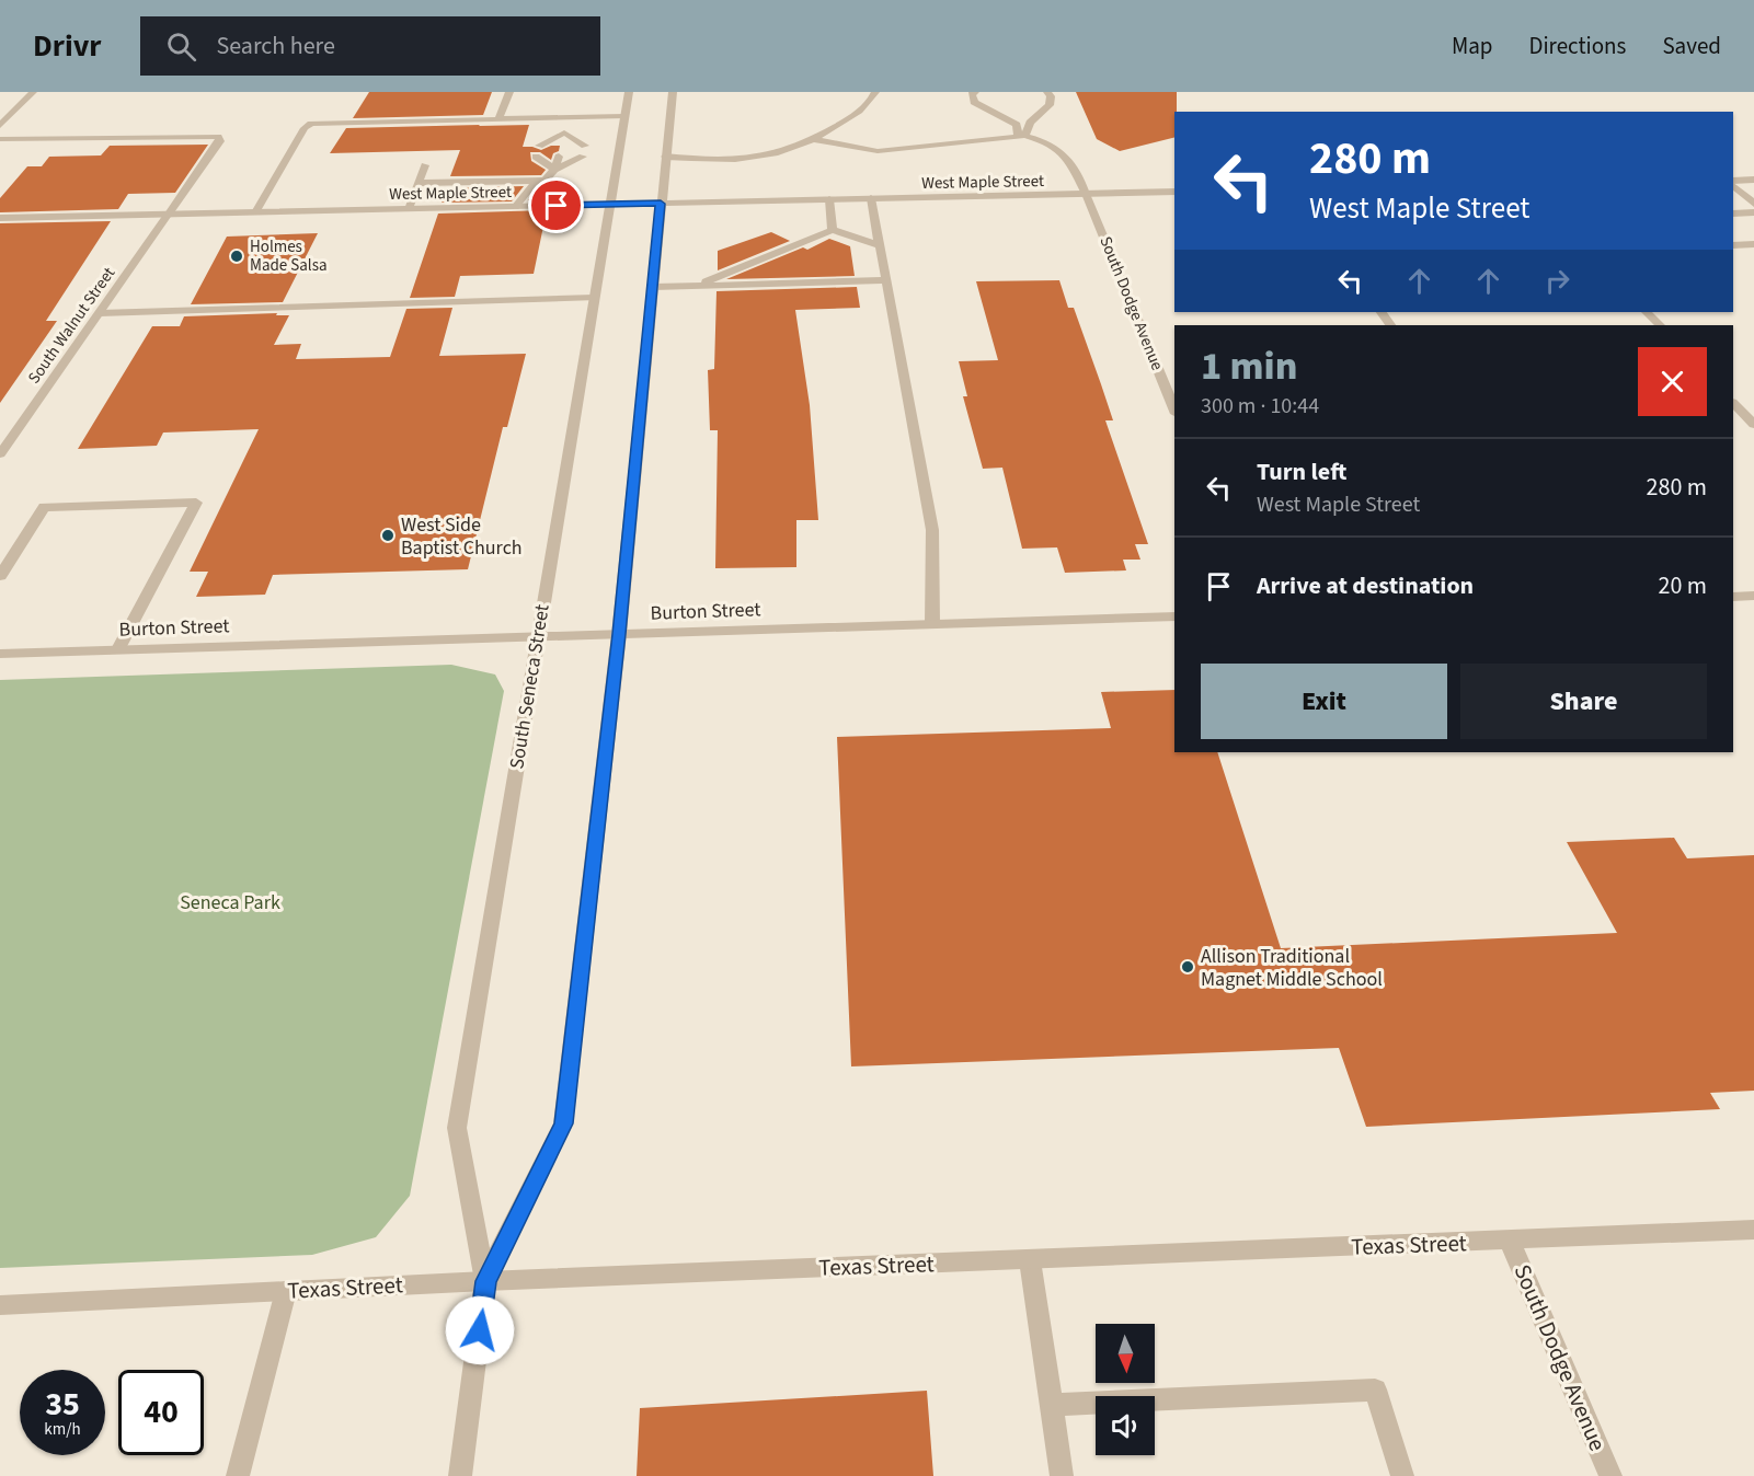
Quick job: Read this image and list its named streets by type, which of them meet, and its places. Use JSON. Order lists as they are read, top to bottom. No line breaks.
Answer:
{"streets":{"street":["West Maple Street","South Dodge Avenue","South Walnut Street","Burton Street","South Seneca Street","Texas Street"]},"crossings":[["West Maple Street","South Dodge Avenue"],["West Maple Street","South Walnut Street"],["West Maple Street","South Seneca Street"],["South Dodge Avenue","Texas Street"],["Burton Street","South Seneca Street"],["South Seneca Street","Texas Street"]],"parks":["Seneca Park"],"places":["Holmes Made Salsa","West Side Baptist Church","Allison Traditional Magnet Middle School"],"north":"bottom","page":{"header":"Drivr","search":"Search here","nav":["Map","Directions","Saved"],"turn":["280 m","West Maple Street"],"heading":["1 min","300 m · 10:44"],"list":[{"name":"Turn left","note":"West Maple Street","value":"280 m"},{"name":"Arrive at destination","value":"20 m"}],"buttons":["Exit","Share"],"speed":"35 km/h","limit":"40"}}
